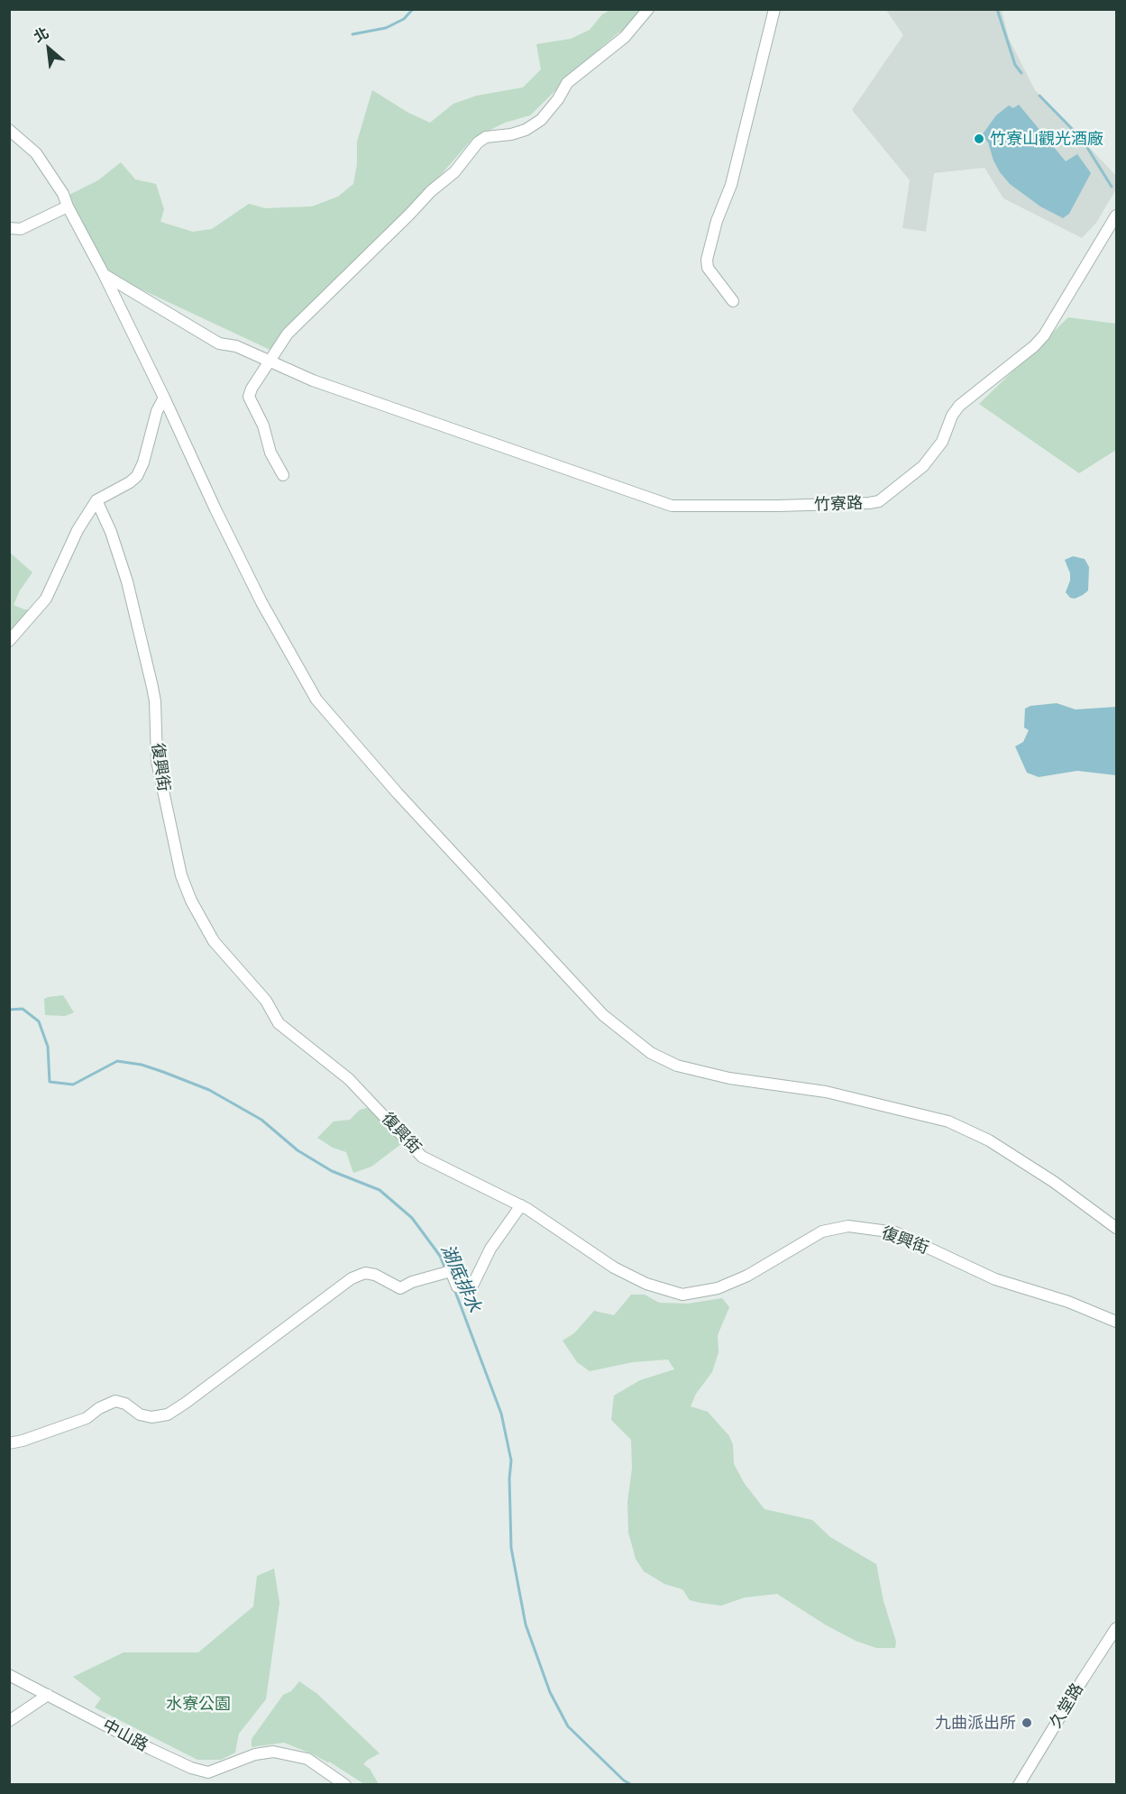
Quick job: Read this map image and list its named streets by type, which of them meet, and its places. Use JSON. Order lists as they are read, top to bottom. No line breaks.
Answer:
{"streets":{"street":["竹寮路","復興街","久堂路","中山路"]},"water":["湖底排水"],"parks":["水寮公園"],"places":["竹寮山觀光酒廠","九曲派出所"],"north":"top left"}
